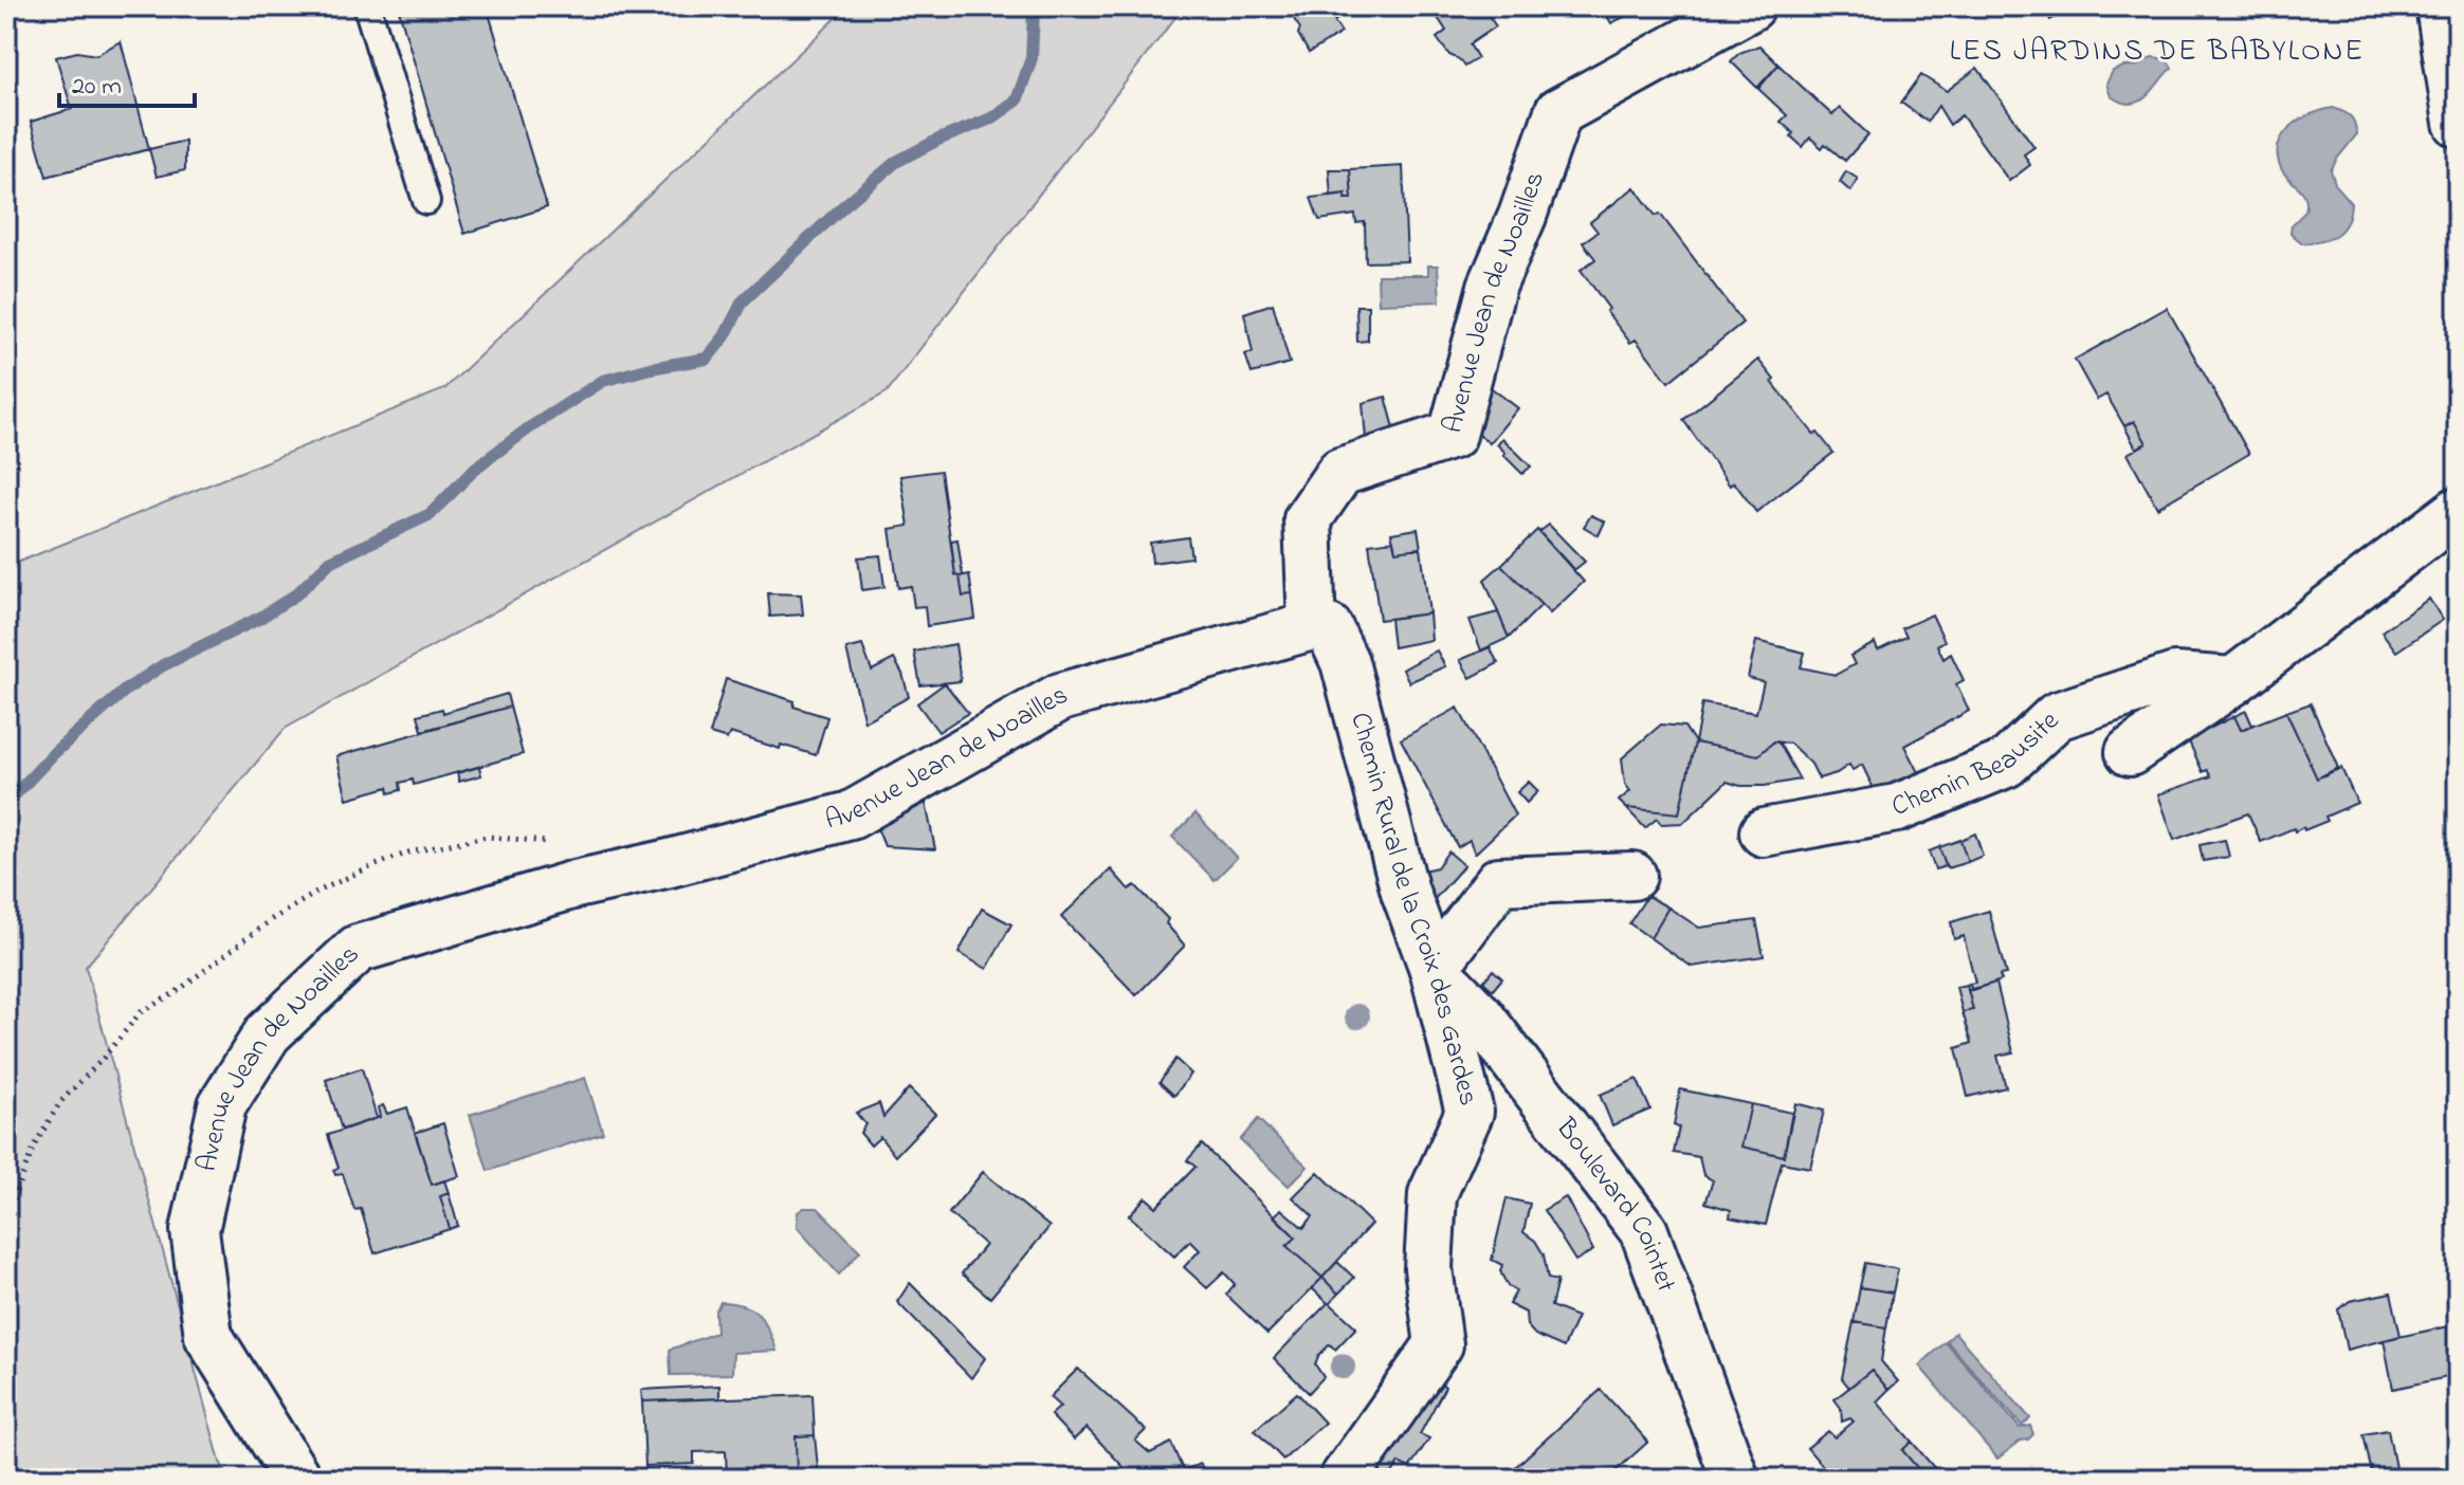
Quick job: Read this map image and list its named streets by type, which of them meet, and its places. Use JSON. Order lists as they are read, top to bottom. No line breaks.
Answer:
{"streets":{"street":["Avenue Jean de Noailles","Chemin Beausite","Chemin Rural de la Croix des Gardes","Boulevard Cointet"]},"crossings":[["Avenue Jean de Noailles","Chemin Rural de la Croix des Gardes"],["Chemin Rural de la Croix des Gardes","Boulevard Cointet"]],"districts":["LES JARDINS DE BABYLONE"],"scale_bar":"20 m"}
